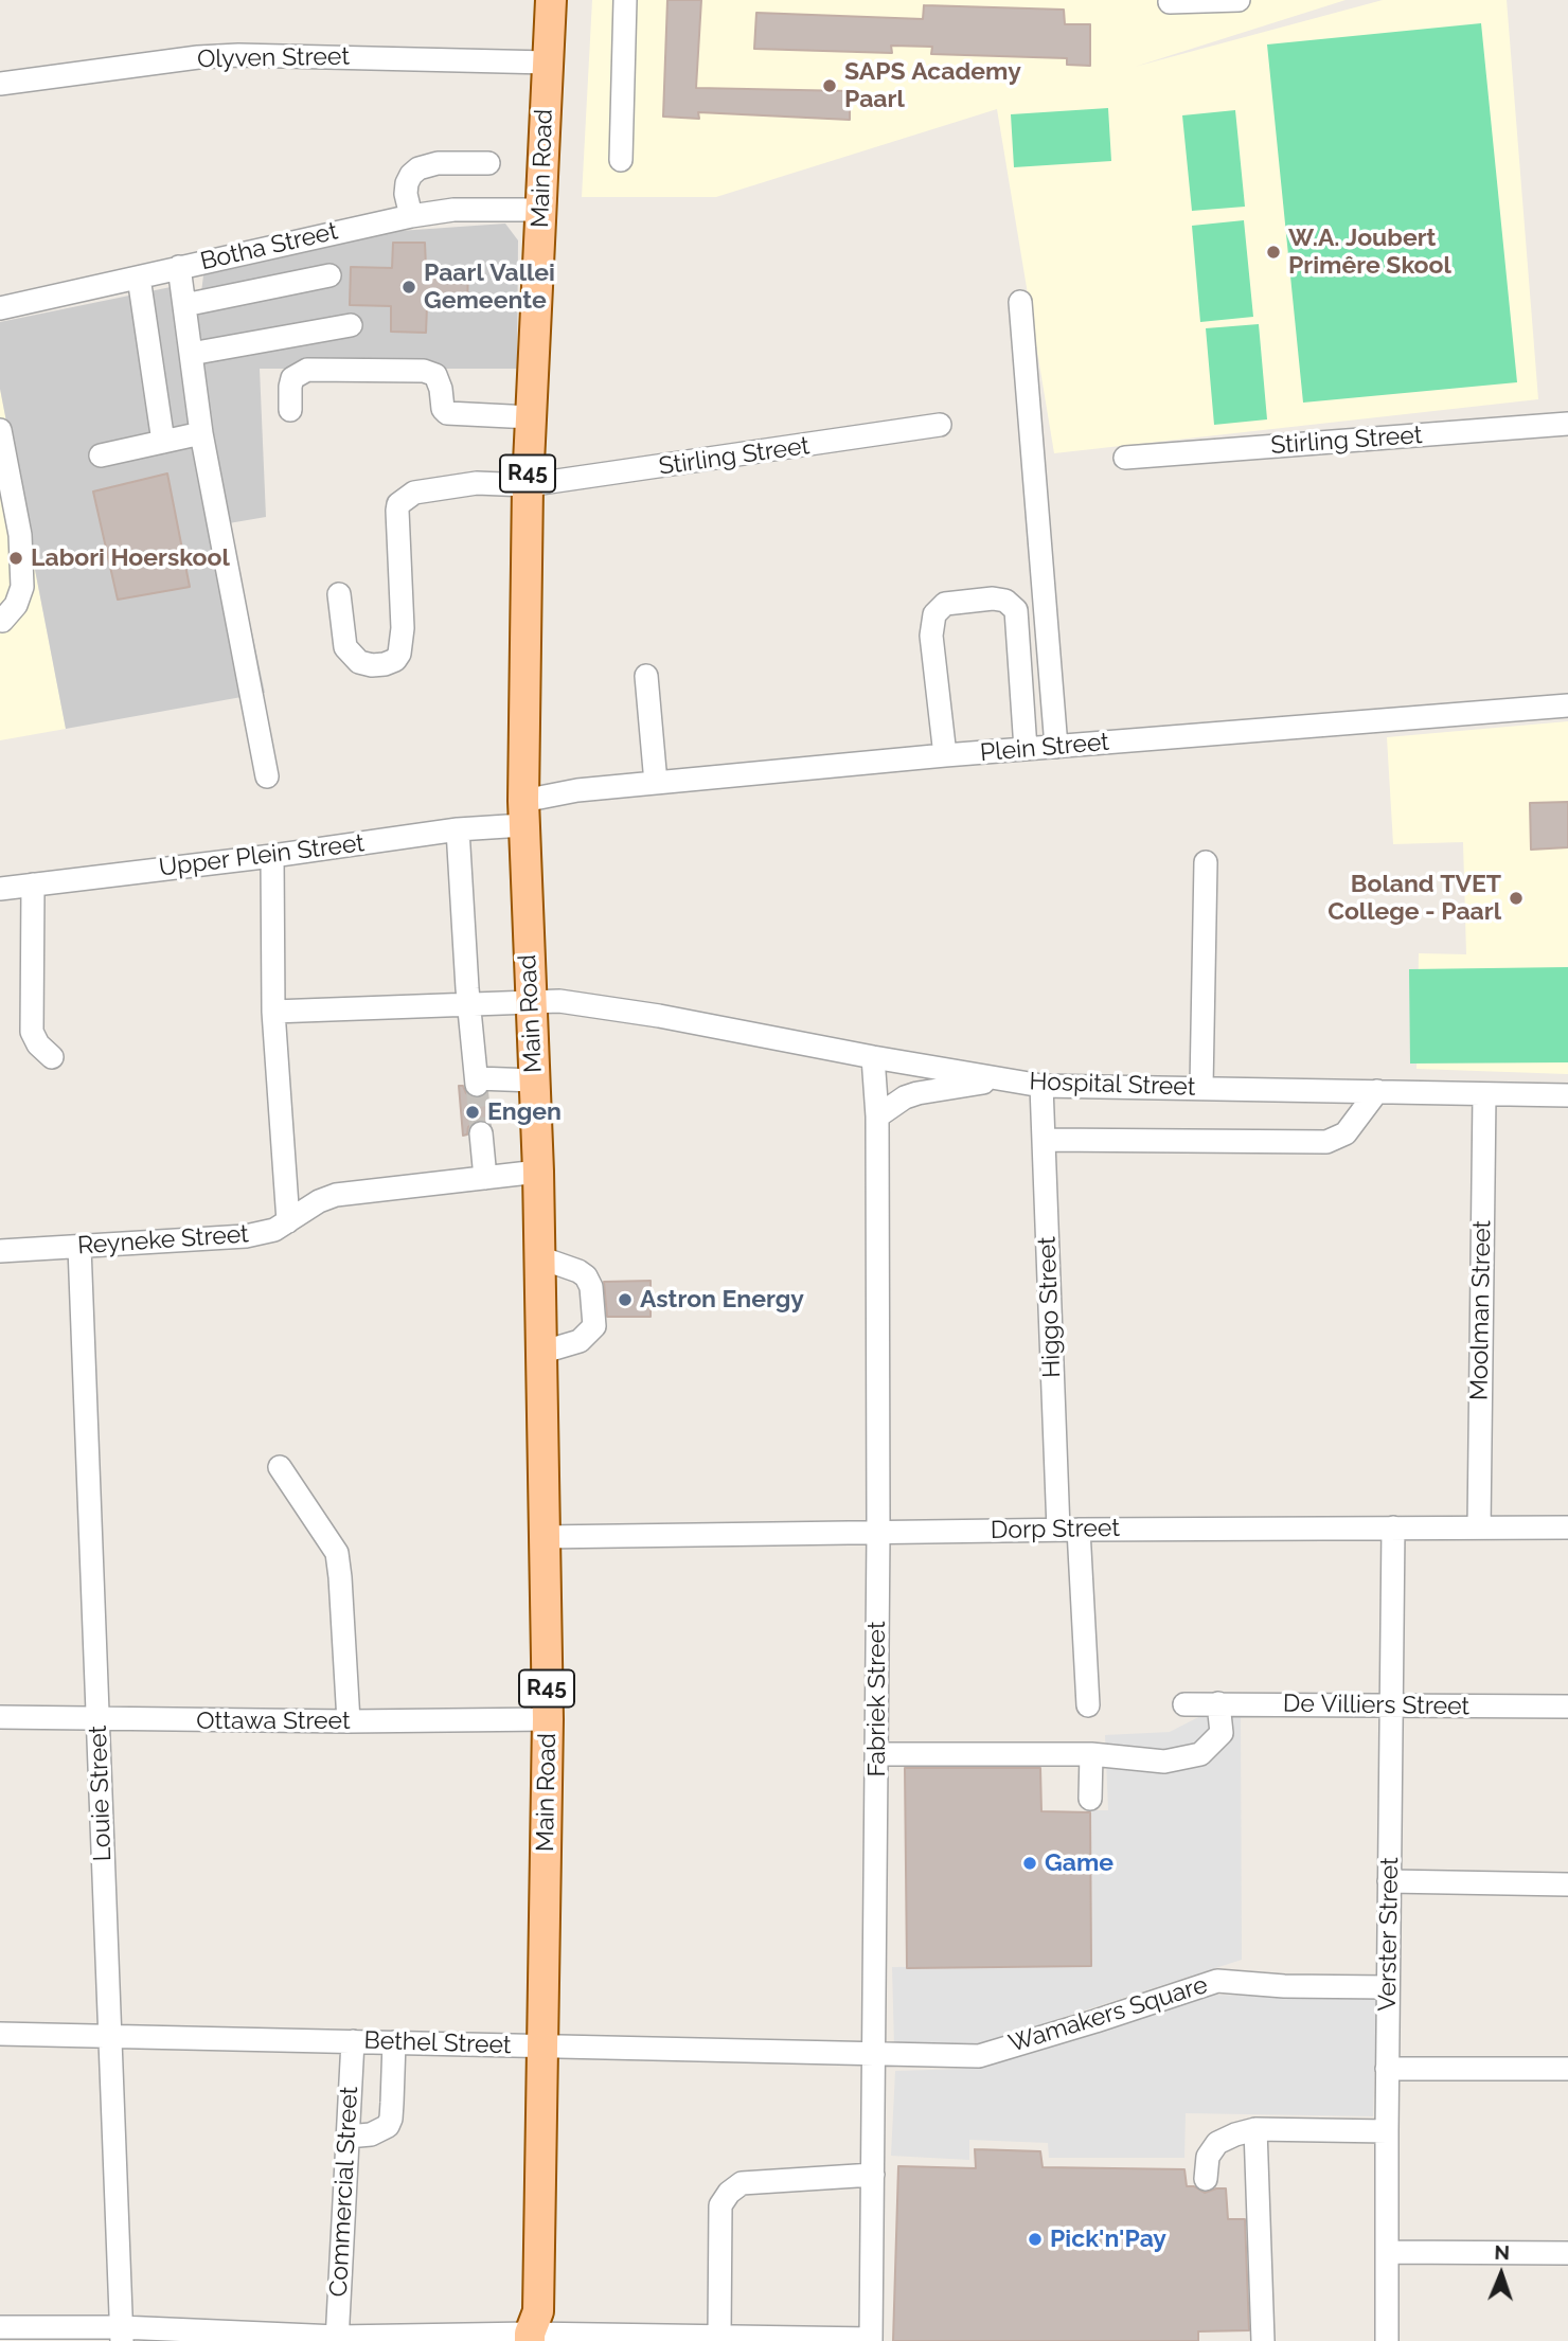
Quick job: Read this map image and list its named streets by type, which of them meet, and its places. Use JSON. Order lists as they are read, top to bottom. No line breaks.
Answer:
{"streets":{"main road":["Main Road","R45"],"street":["Olyven Street","Botha Street","Stirling Street","Plein Street","Upper Plein Street","Hospital Street","Reyneke Street","Higgo Street","Moolman Street","Dorp Street","Fabriek Street","De Villiers Street","Ottawa Street","Louie Street","Verster Street","Wamakers Square","Bethel Street","Commercial Street"]},"crossings":[["Olyven Street","Main Road"],["Main Road","Botha Street"],["Main Road","Stirling Street"],["Main Road","Plein Street"],["Main Road","Upper Plein Street"],["Main Road","Hospital Street"],["Main Road","Reyneke Street"],["Main Road","Dorp Street"],["Main Road","Ottawa Street"],["Main Road","Bethel Street"],["Plein Street","Upper Plein Street"],["Hospital Street","Higgo Street"],["Hospital Street","Moolman Street"],["Hospital Street","Fabriek Street"],["Reyneke Street","Louie Street"],["Higgo Street","Dorp Street"],["Moolman Street","Dorp Street"],["Dorp Street","Fabriek Street"],["Dorp Street","Verster Street"],["Fabriek Street","Wamakers Square"],["Fabriek Street","Bethel Street"],["De Villiers Street","Verster Street"],["Ottawa Street","Louie Street"],["Louie Street","Bethel Street"],["Verster Street","Wamakers Square"],["Wamakers Square","Bethel Street"],["Bethel Street","Commercial Street"]],"places":["SAPS Academy Paarl","W.A. Joubert Primêre Skool","Paarl Vallei Gemeente","Labori Hoerskool","Boland TVET College - Paarl","Engen","Astron Energy","Game","Pick'n'Pay"],"north":"top"}
